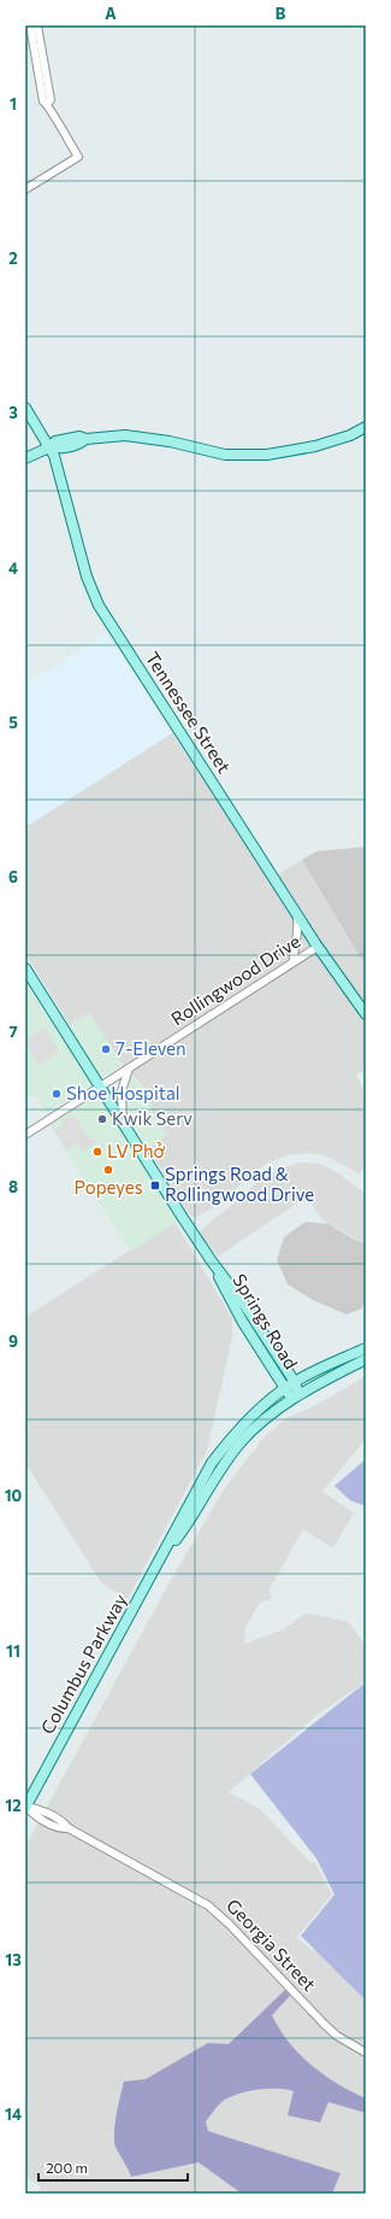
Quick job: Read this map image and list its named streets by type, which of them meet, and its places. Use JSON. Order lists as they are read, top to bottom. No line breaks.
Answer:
{"streets":{"main road":["Tennessee Street","Springs Road","Columbus Parkway"],"street":["Rollingwood Drive","Georgia Street"]},"crossings":[["Tennessee Street","Rollingwood Drive"],["Rollingwood Drive","Springs Road"],["Springs Road","Columbus Parkway"],["Columbus Parkway","Georgia Street"]],"places":{"other":["7-Eleven","Shoe Hospital","Kwik Serv","LV Phở","Popeyes"],"transit":["Springs Road & Rollingwood Drive"]},"scale_bar":"200 m","grid":{"columns":["A","B"],"rows":["1","2","3","4","5","6","7","8","9","10","11","12","13","14"]}}
